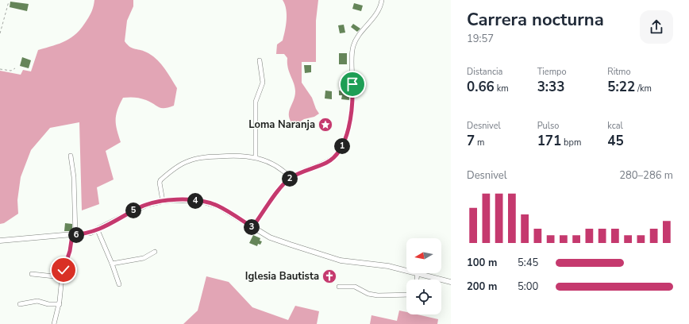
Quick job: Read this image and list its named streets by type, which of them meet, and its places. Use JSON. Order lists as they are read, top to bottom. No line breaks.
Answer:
{"places":{"place":["Loma Naranja"],"church":["Iglesia Bautista"]},"north":"left","page":{"heading":["Carrera nocturna","19:57"],"stats":[["Distancia","0.66 km"],["Tiempo","3:33"],["Ritmo","5:22 /km"],["Desnivel","7 m"],["Pulso","171 bpm"],["kcal","45"]],"pins":["1","2","4","5","3","6"],"chart":["Desnivel","280–286 m"],"list":[{"name":"100 m","note":"5:45"},{"name":"200 m","note":"5:00"}]}}
